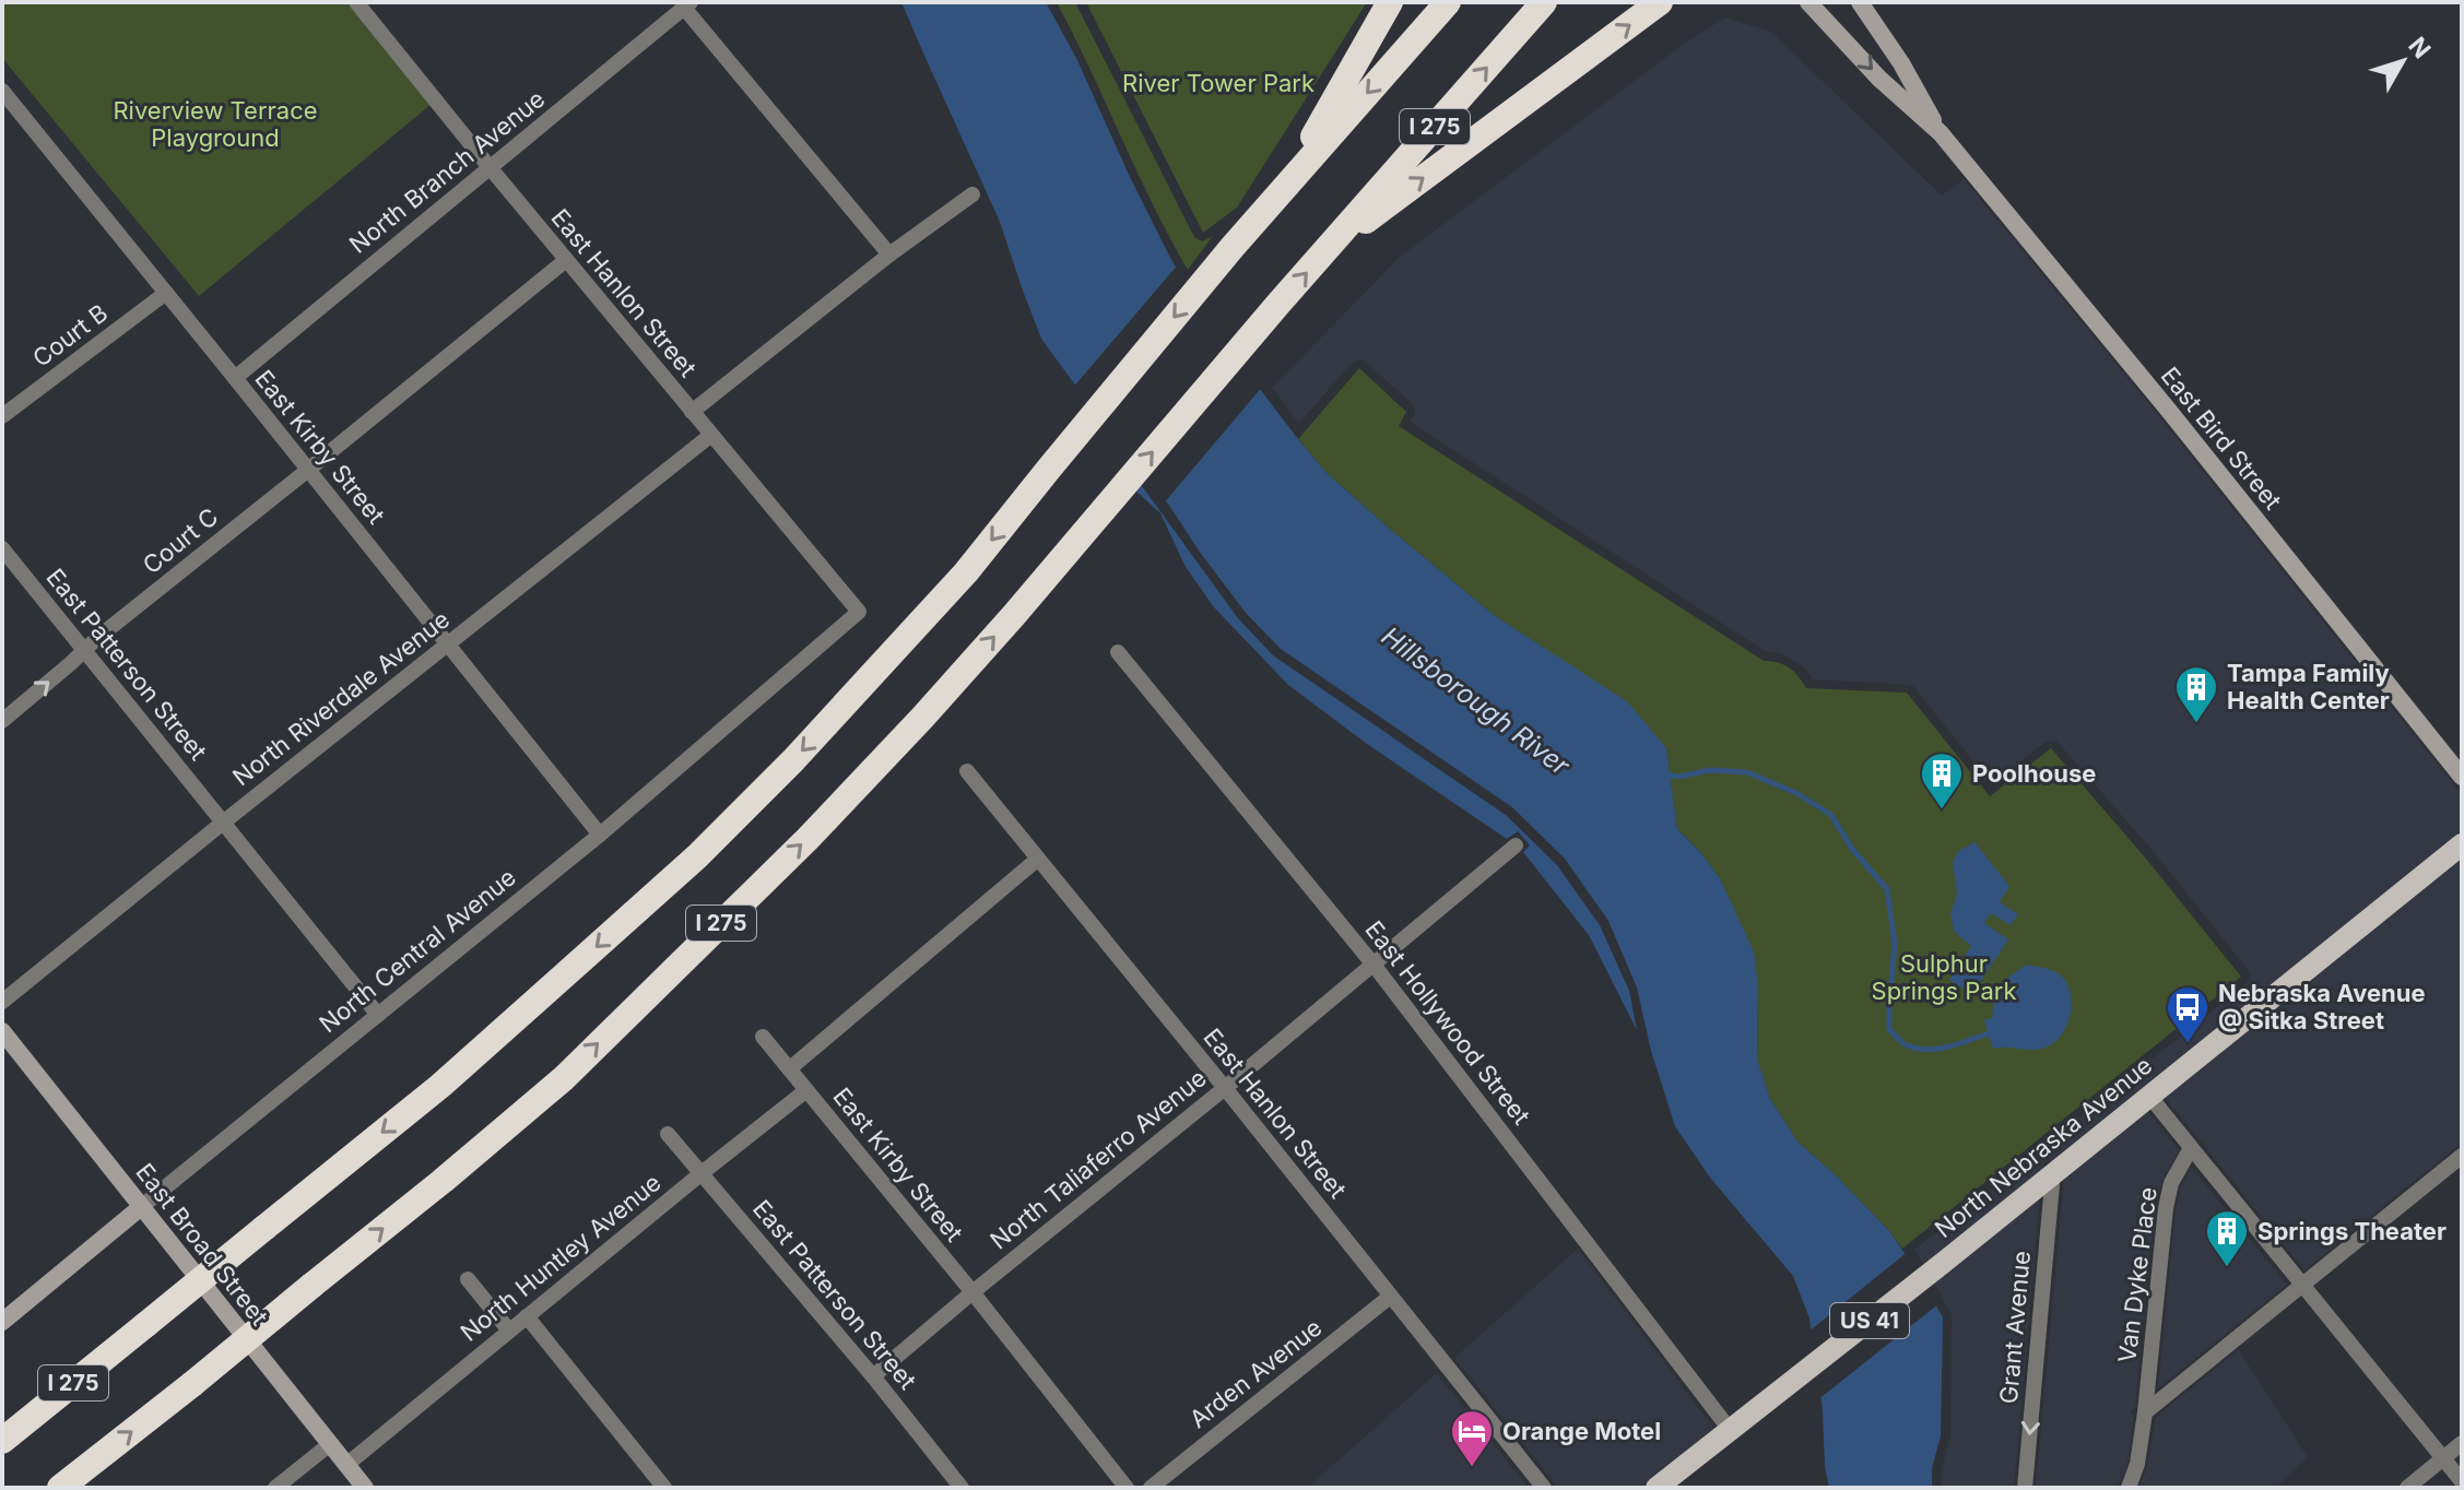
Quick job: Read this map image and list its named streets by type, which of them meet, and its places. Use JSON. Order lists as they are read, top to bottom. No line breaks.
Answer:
{"streets":{"highway":["I 275"],"main road":["North Nebraska Avenue","US 41"],"street":["North Branch Avenue","East Hanlon Street","Court B","East Bird Street","East Kirby Street","Court C","East Patterson Street","North Riverdale Avenue","North Central Avenue","East Hollywood Street","North Taliaferro Avenue","East Broad Street","North Huntley Avenue","Van Dyke Place","Grant Avenue","Arden Avenue"]},"crossings":[["North Branch Avenue","East Hanlon Street"],["North Branch Avenue","East Kirby Street"],["East Hanlon Street","Court C"],["East Hanlon Street","North Riverdale Avenue"],["East Hanlon Street","North Central Avenue"],["East Hanlon Street","North Taliaferro Avenue"],["East Hanlon Street","Arden Avenue"],["Court B","East Kirby Street"],["East Kirby Street","Court C"],["East Kirby Street","North Riverdale Avenue"],["East Kirby Street","North Central Avenue"],["East Kirby Street","North Taliaferro Avenue"],["East Kirby Street","North Huntley Avenue"],["Court C","East Patterson Street"],["East Patterson Street","North Riverdale Avenue"],["East Patterson Street","North Central Avenue"],["East Patterson Street","North Taliaferro Avenue"],["East Patterson Street","North Huntley Avenue"],["North Central Avenue","East Broad Street"],["East Hollywood Street","North Nebraska Avenue"],["East Hollywood Street","North Taliaferro Avenue"],["North Nebraska Avenue","Grant Avenue"],["East Broad Street","North Huntley Avenue"]],"one_way":["Grant Avenue"],"water":["Hillsborough River"],"parks":["River Tower Park","Riverview Terrace Playground","Sulphur Springs Park"],"places":{"building":["Tampa Family Health Center","Poolhouse","Springs Theater"],"bus stop":["Nebraska Avenue @ Sitka Street"],"hotel":["Orange Motel"]},"north":"top right"}
